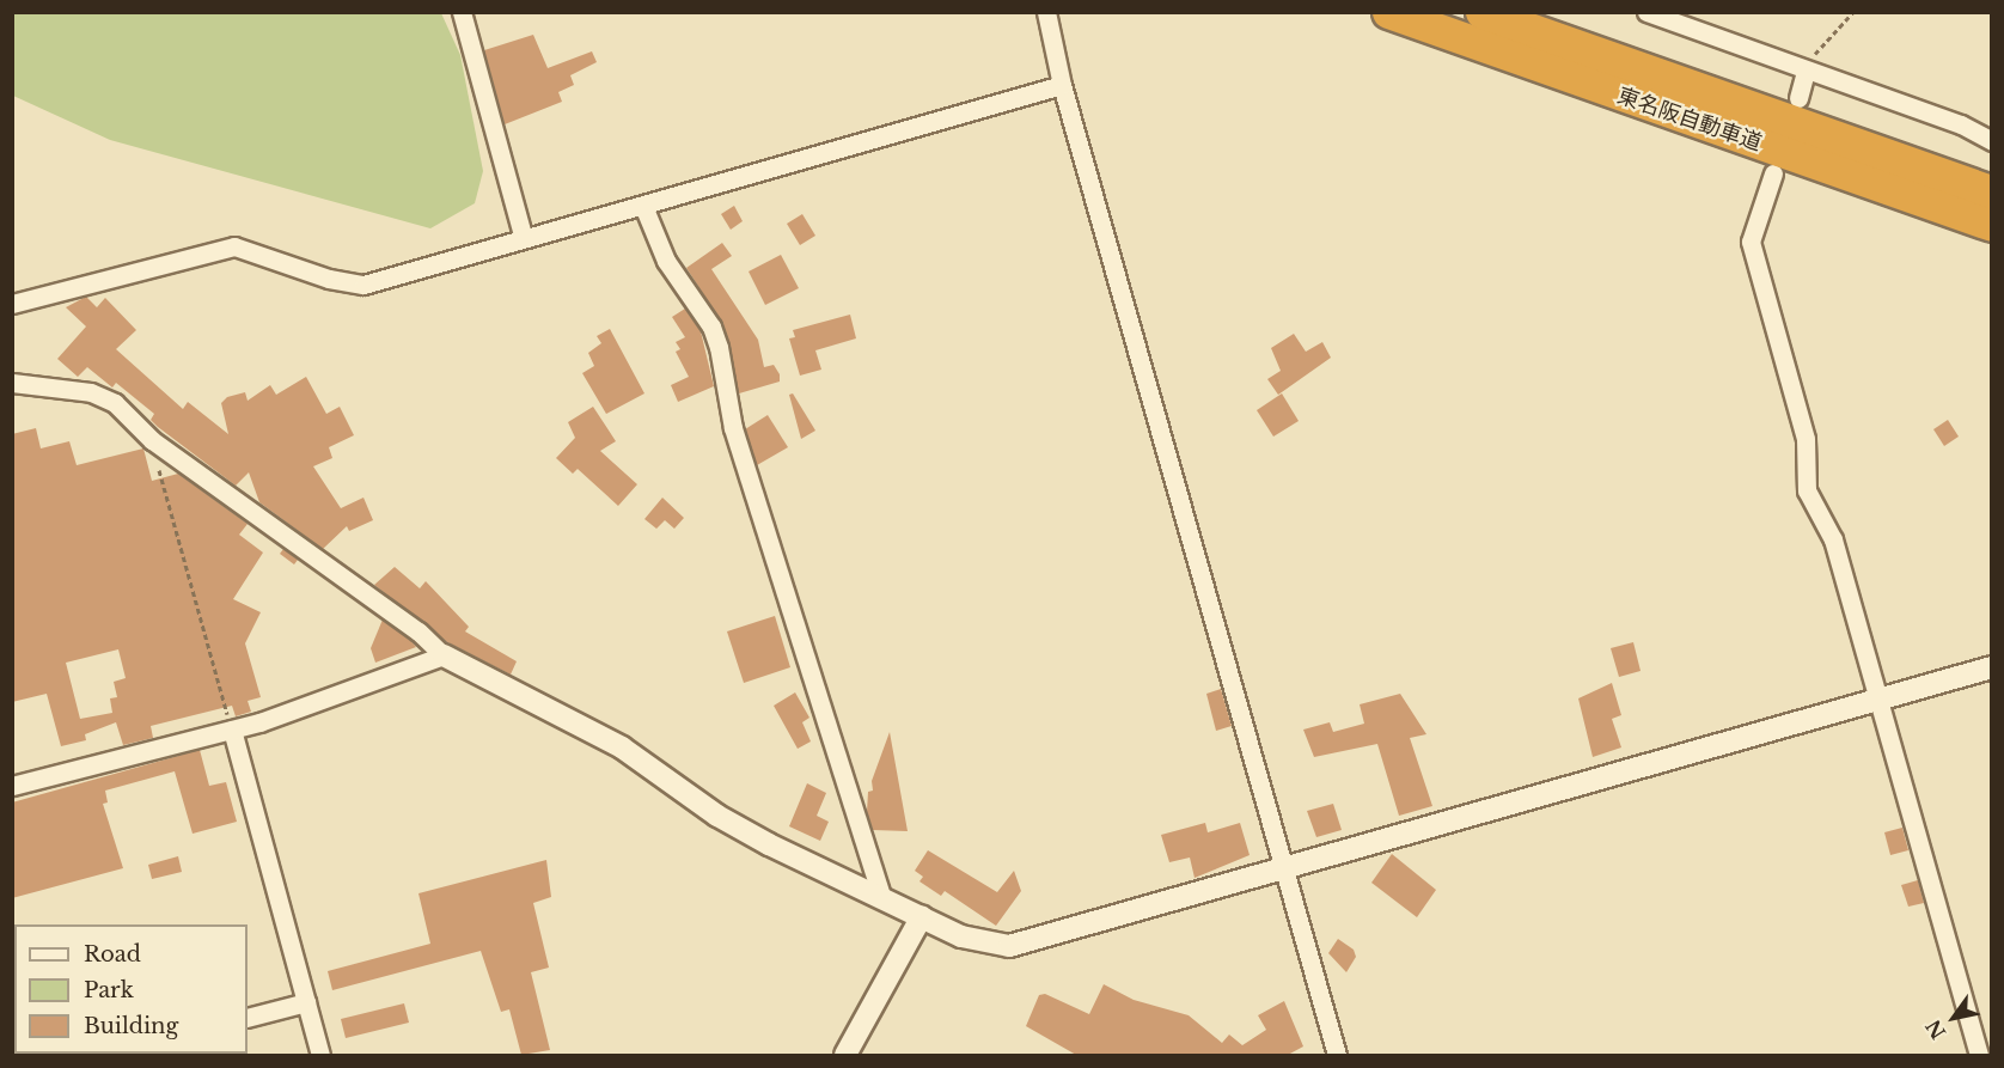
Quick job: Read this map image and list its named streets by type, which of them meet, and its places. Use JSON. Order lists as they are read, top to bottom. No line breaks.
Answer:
{"streets":{"highway":["東名阪自動車道"]},"legend":["Road","Park","Building"],"north":"bottom left"}
